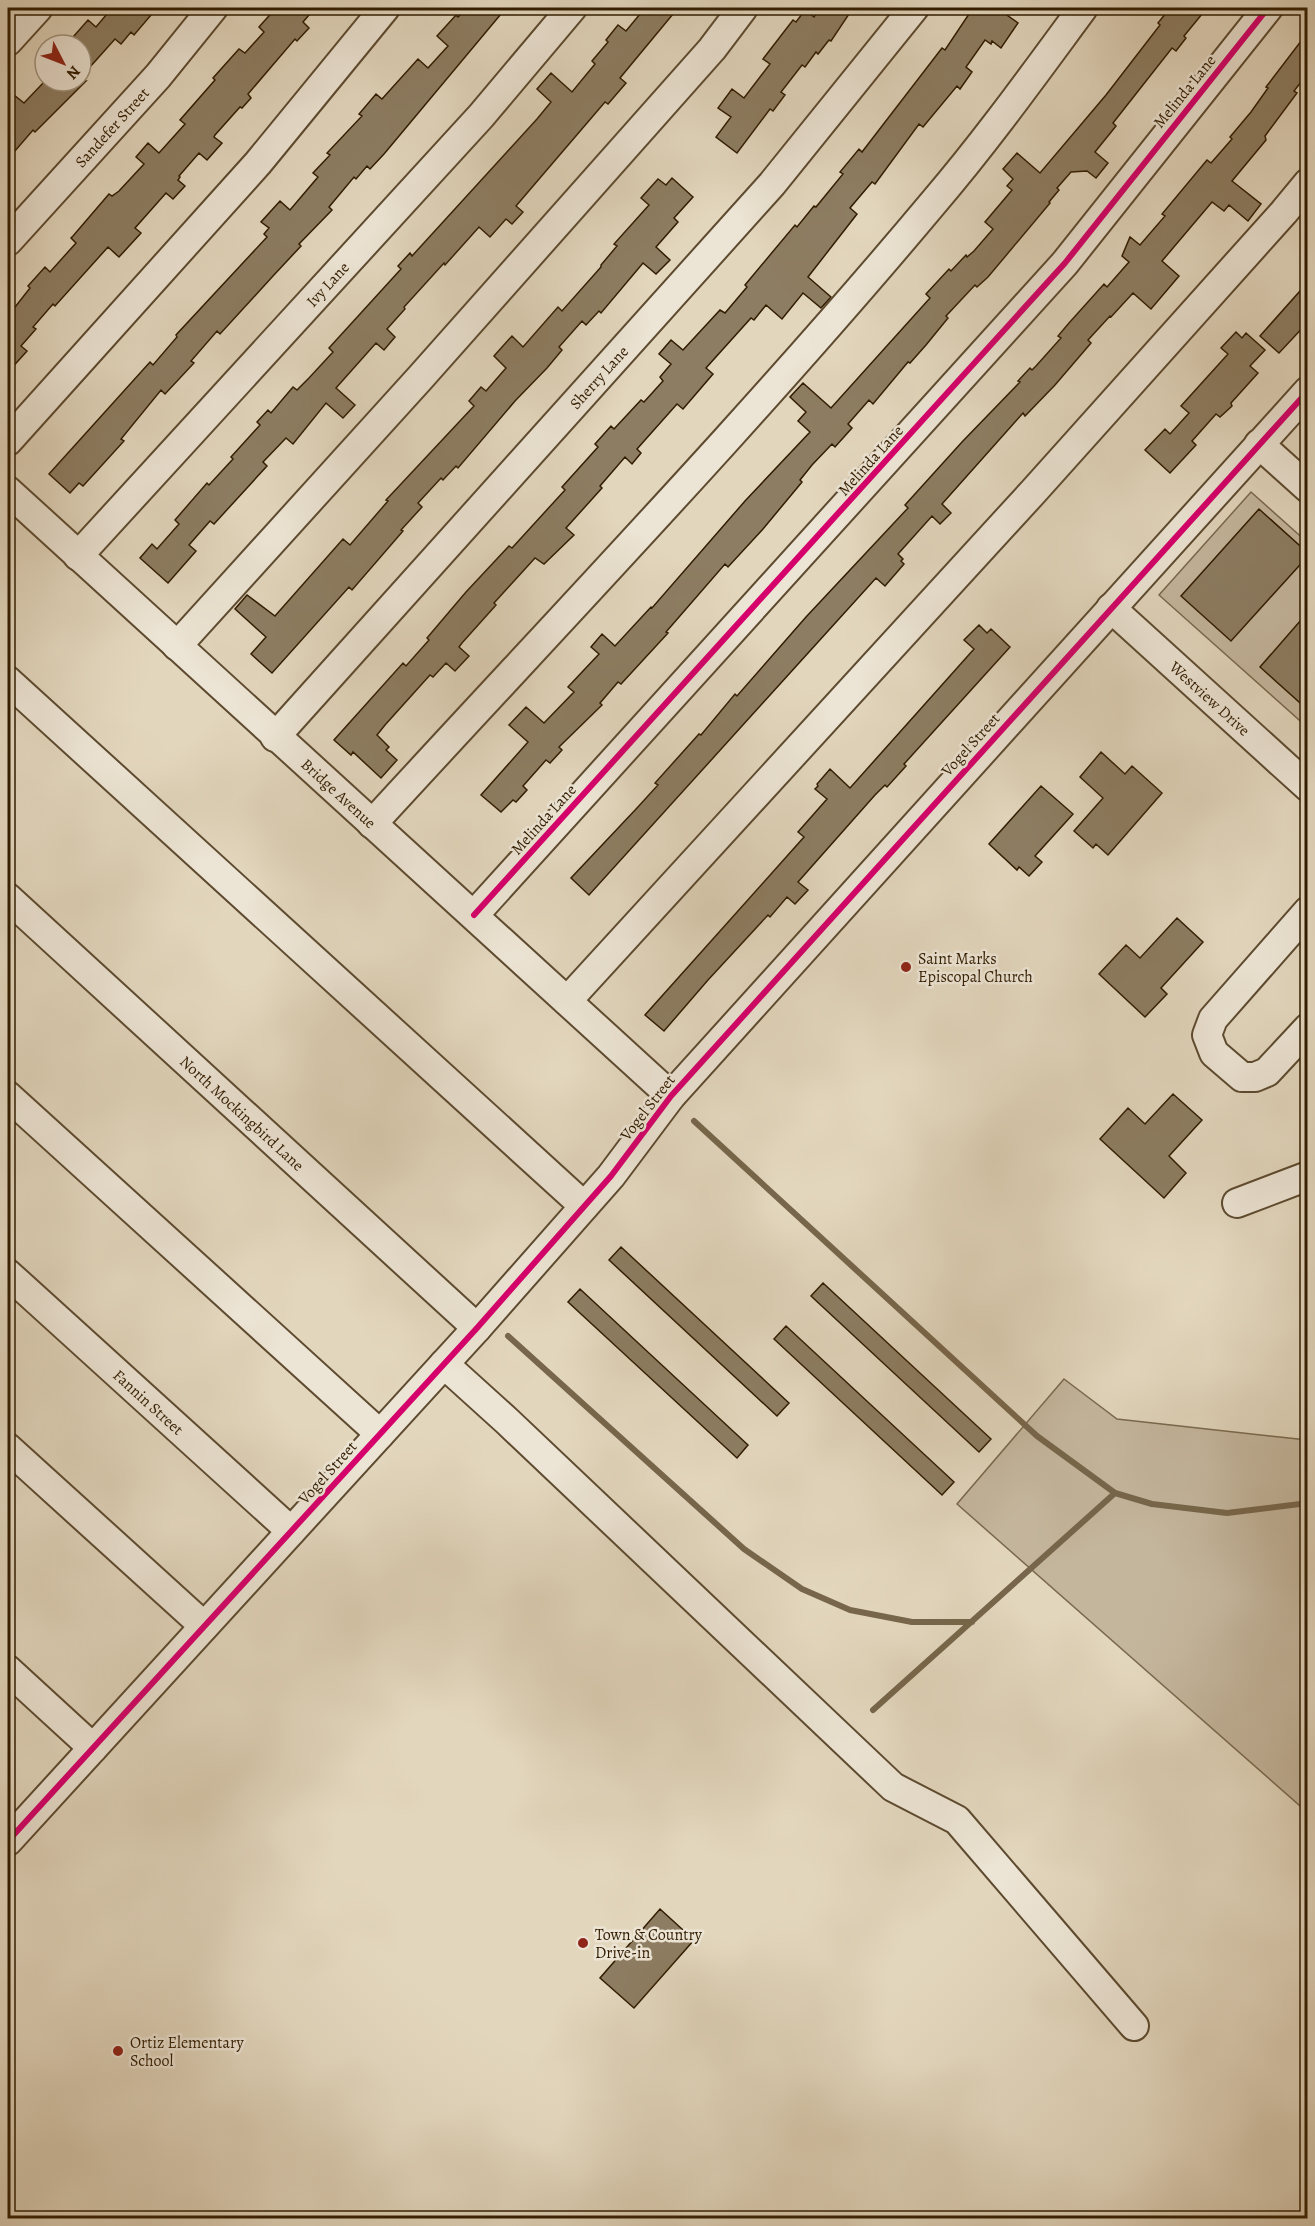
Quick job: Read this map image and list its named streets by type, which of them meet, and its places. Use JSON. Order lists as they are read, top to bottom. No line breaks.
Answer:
{"streets":{"street":["Melinda Lane","Sandefer Street","Ivy Lane","Sherry Lane","Westview Drive","Vogel Street","Bridge Avenue","North Mockingbird Lane","Fannin Street"]},"crossings":[["Melinda Lane","Bridge Avenue"],["Ivy Lane","Bridge Avenue"],["Sherry Lane","Bridge Avenue"],["Westview Drive","Vogel Street"],["Vogel Street","Bridge Avenue"],["Vogel Street","North Mockingbird Lane"],["Vogel Street","Fannin Street"]],"places":["Saint Marks Episcopal Church","Town & Country Drive-in","Ortiz Elementary School"],"north":"bottom right"}
